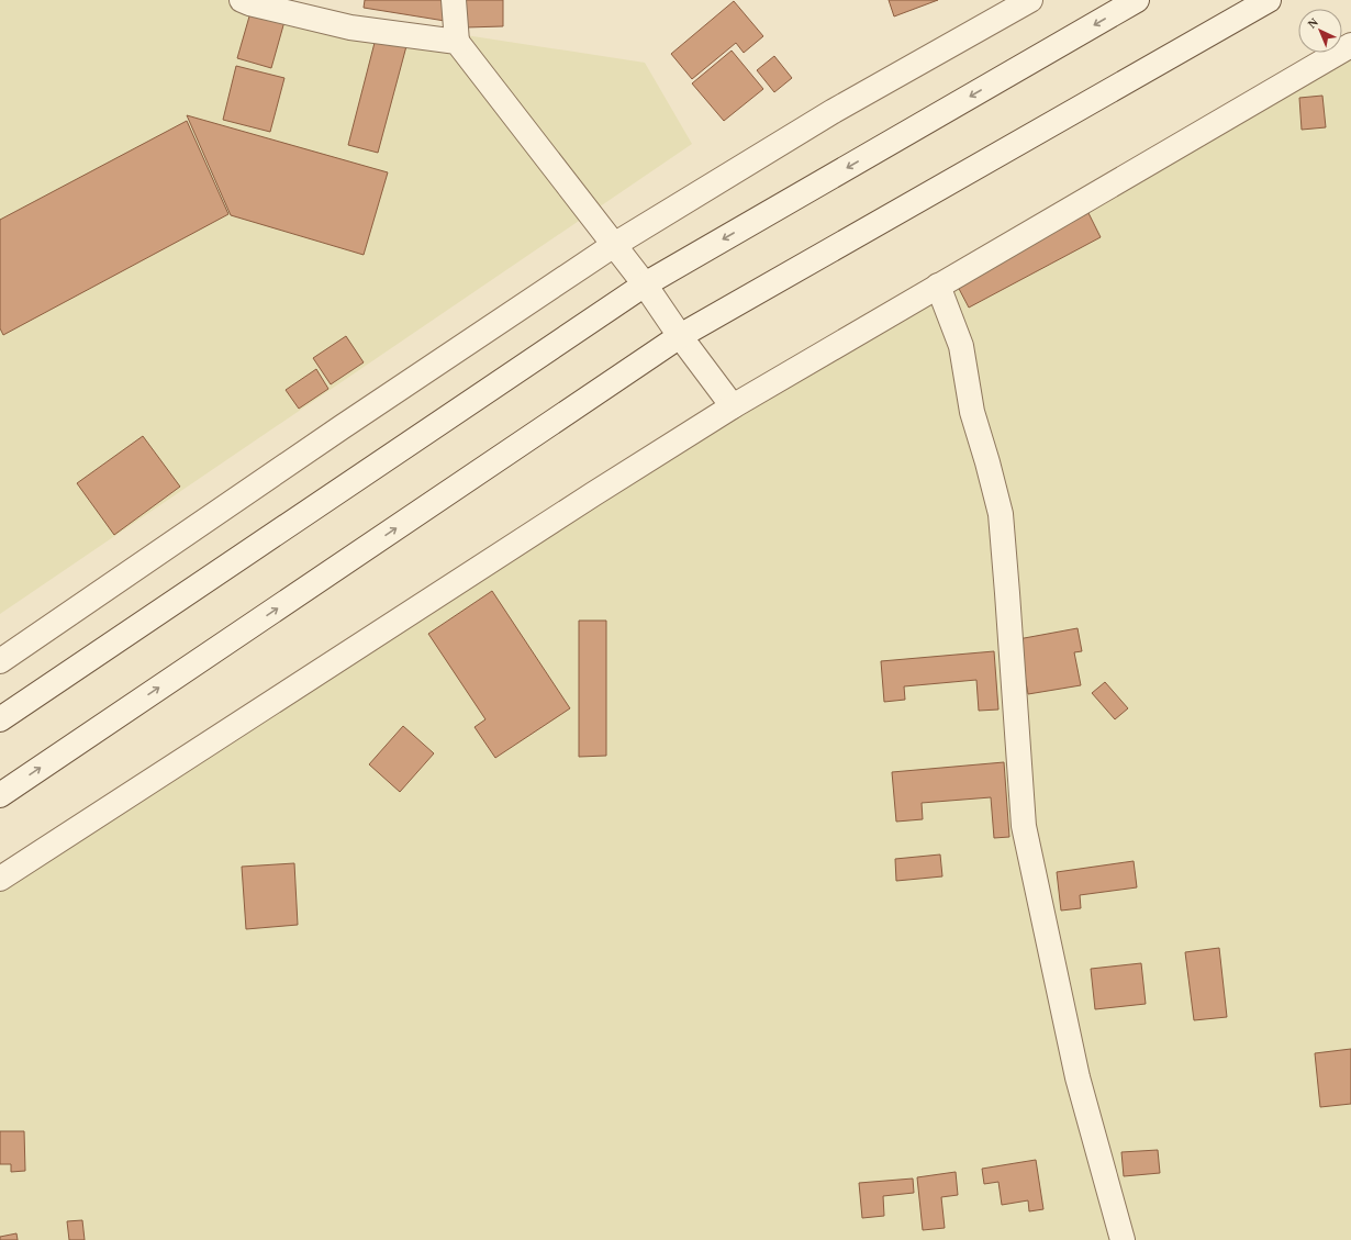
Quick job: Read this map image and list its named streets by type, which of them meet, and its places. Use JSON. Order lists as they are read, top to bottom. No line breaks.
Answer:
{"north":"top left"}
